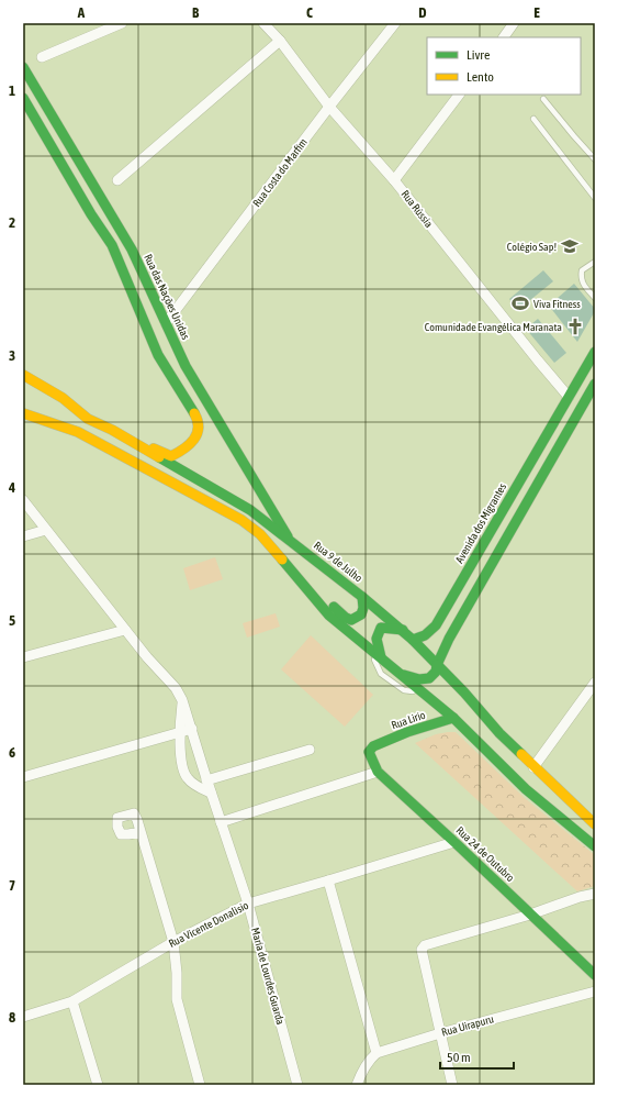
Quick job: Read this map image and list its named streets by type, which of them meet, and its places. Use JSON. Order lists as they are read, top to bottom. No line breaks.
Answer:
{"streets":{"main road":["Rua das Nações Unidas","Avenida dos Migrantes","Rua 9 de Julho","Rua Lirio","Rua 24 de Outubro"],"street":["Rua Costa do Marfim","Rua Rússia","Rua Vicente Donalisio","Maria de Lourdes Guarda","Rua Uirapuru"]},"crossings":[["Rua Costa do Marfim","Rua Rússia"],["Rua Costa do Marfim","Rua das Nações Unidas"],["Rua Rússia","Avenida dos Migrantes"],["Rua das Nações Unidas","Rua 9 de Julho"],["Avenida dos Migrantes","Rua 9 de Julho"],["Rua Lirio","Rua 24 de Outubro"],["Rua 24 de Outubro","Rua Vicente Donalisio"],["Rua Vicente Donalisio","Maria de Lourdes Guarda"]],"places":{"school or university":["Colégio Sap!"],"sports":["Viva Fitness"],"church":["Comunidade Evangélica Maranata"]},"legend":["Livre","Lento"],"scale_bar":"50 m","grid":{"columns":["A","B","C","D","E"],"rows":["1","2","3","4","5","6","7","8"]}}
